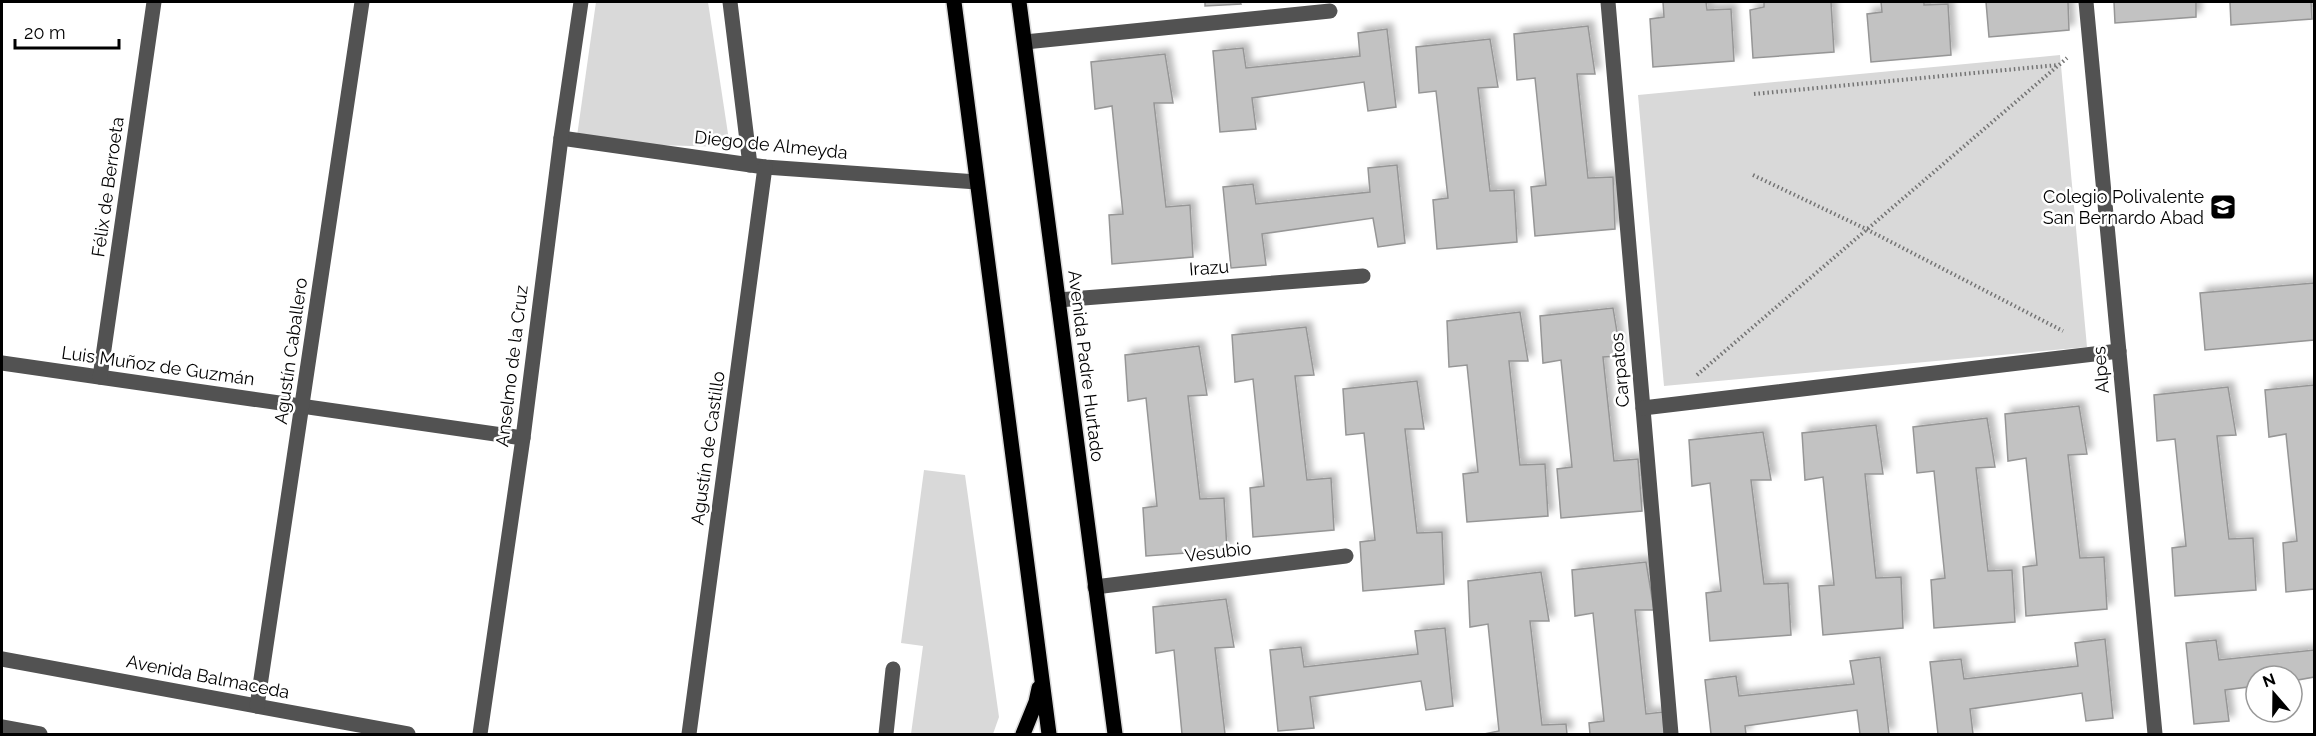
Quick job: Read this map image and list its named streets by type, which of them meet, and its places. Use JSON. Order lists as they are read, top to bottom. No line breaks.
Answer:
{"streets":{"main road":["Avenida Padre Hurtado"],"street":["Diego de Almeyda","Félix de Berroeta","Irazu","Agustín Caballero","Luis Muñoz de Guzmán","Anselmo de la Cruz","Carpatos","Alpes","Agustín de Castillo","Vesubio","Avenida Balmaceda"]},"crossings":[["Diego de Almeyda","Anselmo de la Cruz"],["Diego de Almeyda","Agustín de Castillo"],["Félix de Berroeta","Luis Muñoz de Guzmán"],["Irazu","Avenida Padre Hurtado"],["Agustín Caballero","Luis Muñoz de Guzmán"],["Agustín Caballero","Avenida Balmaceda"],["Luis Muñoz de Guzmán","Anselmo de la Cruz"],["Avenida Padre Hurtado","Vesubio"]],"places":{"school or university":["Colegio Polivalente San Bernardo Abad"]},"scale_bar":"20 m","north":"top"}
